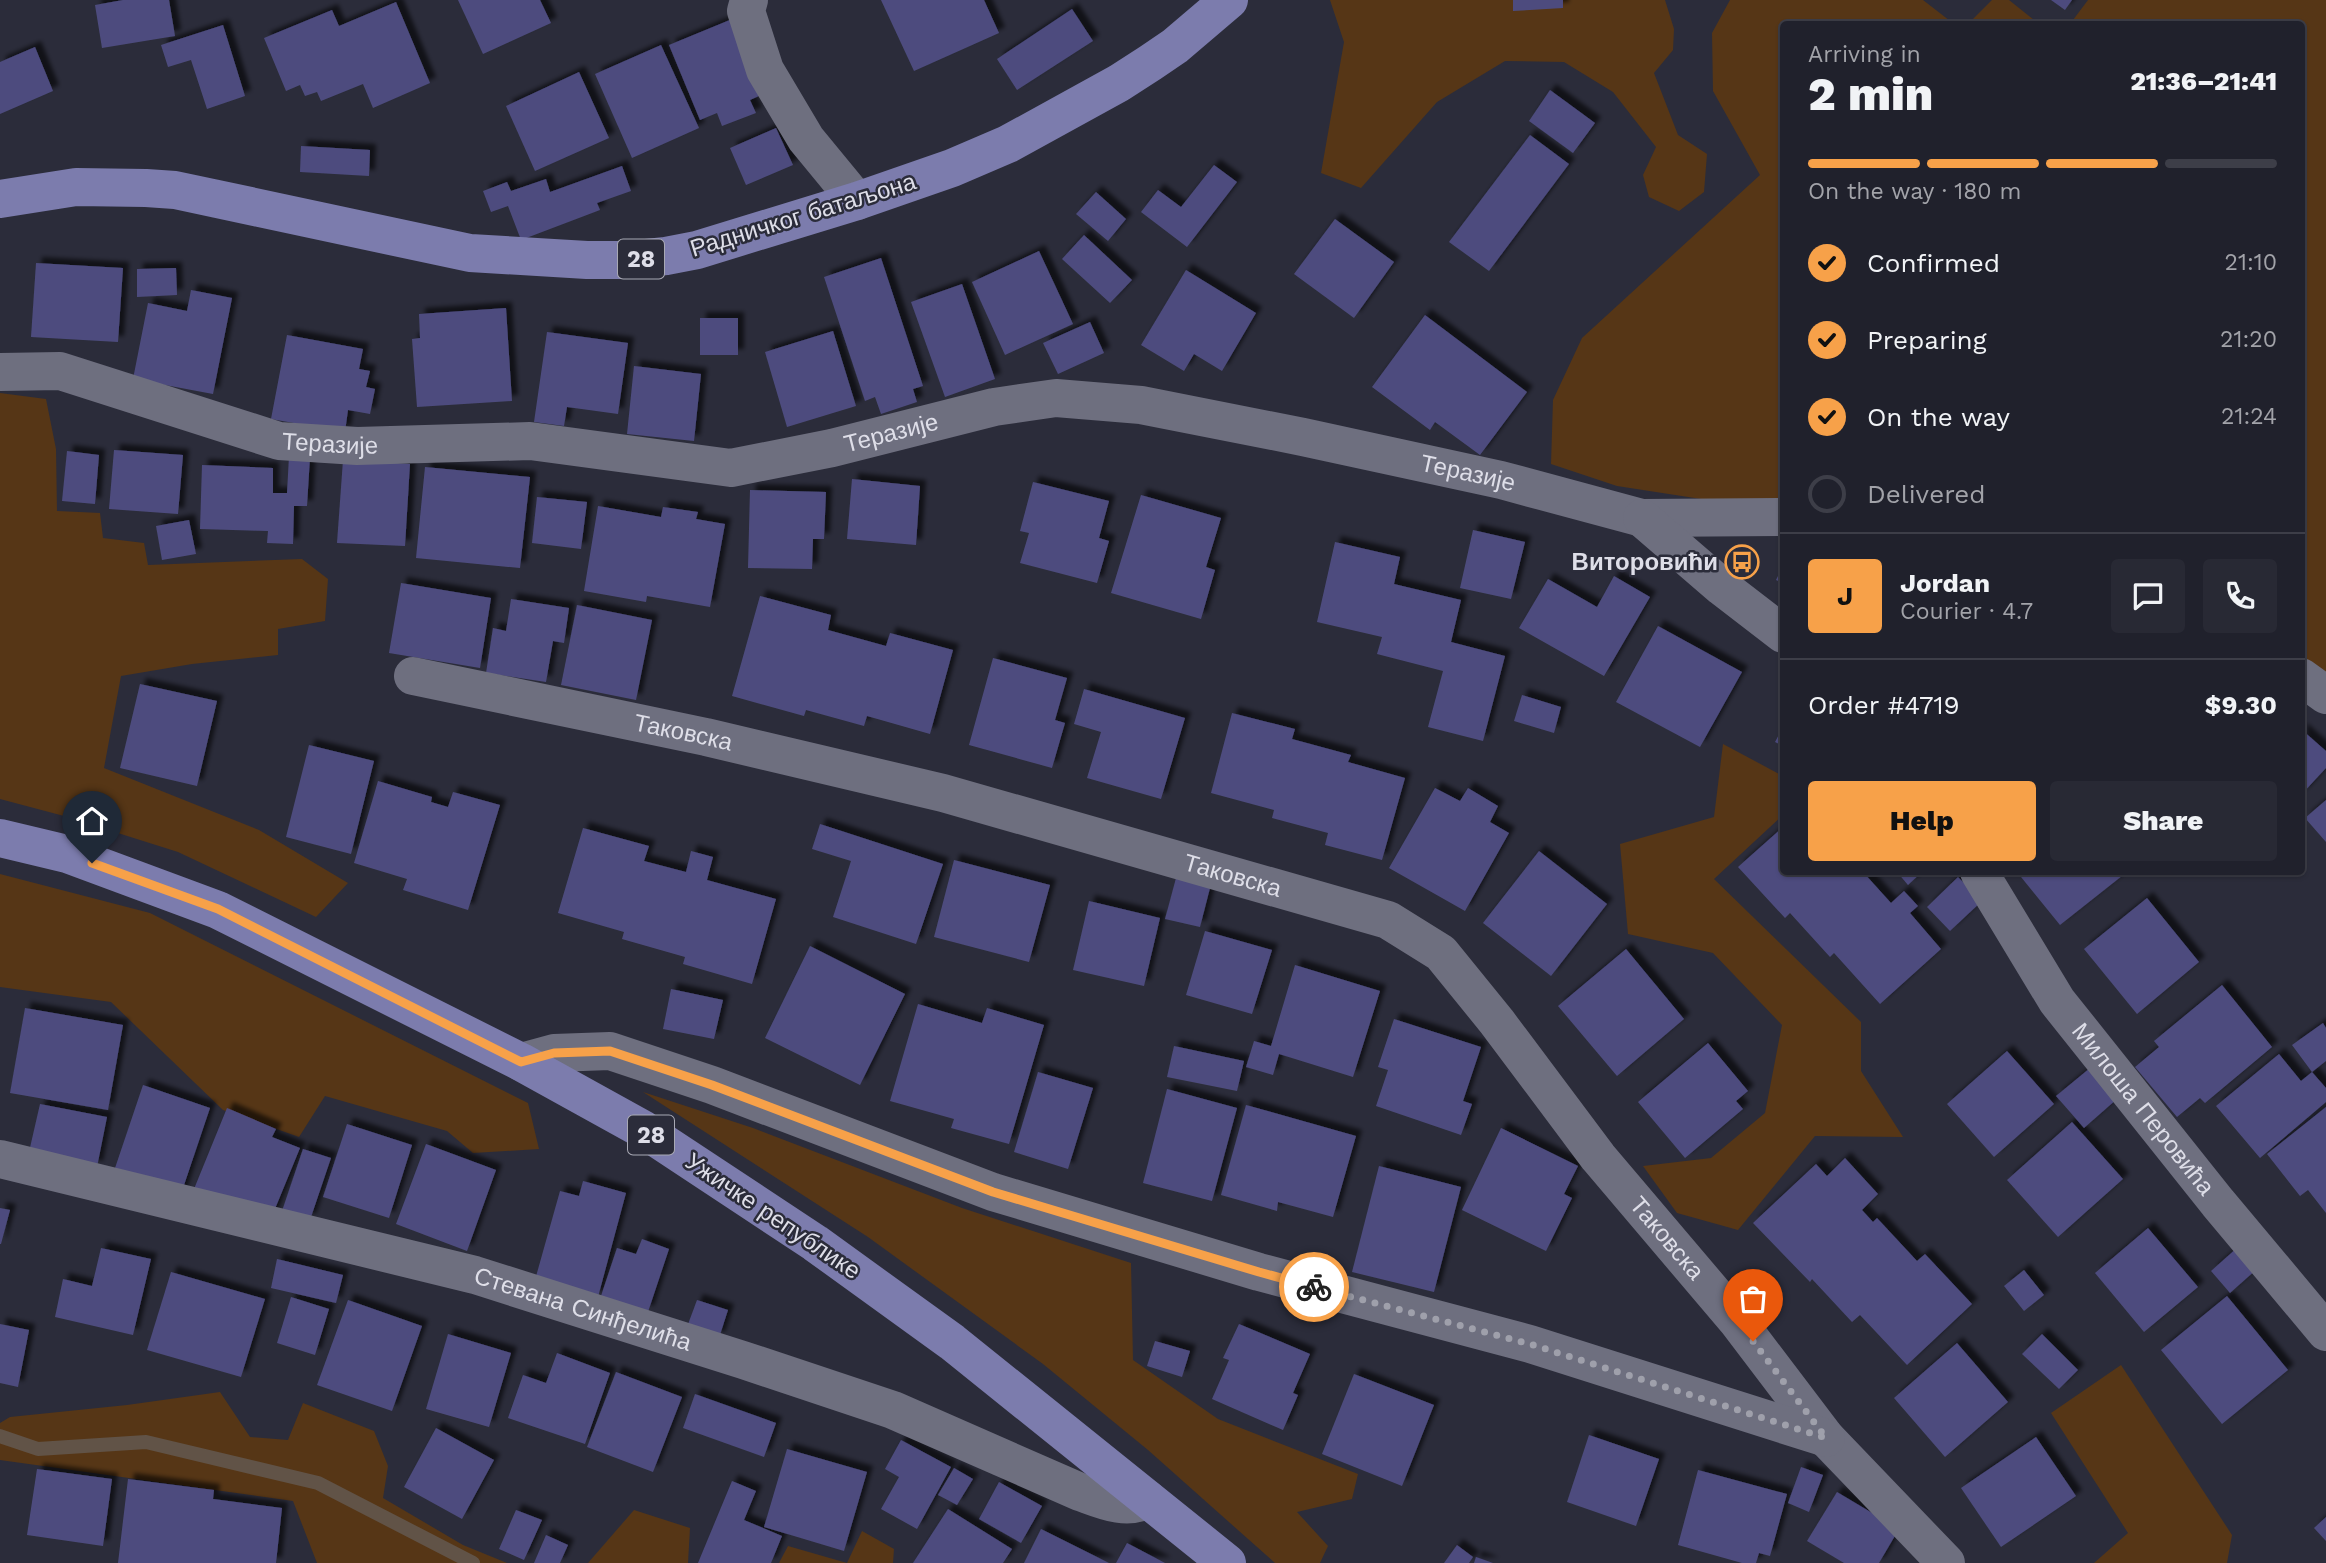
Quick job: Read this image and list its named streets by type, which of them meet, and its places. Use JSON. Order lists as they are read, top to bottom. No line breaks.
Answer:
{"streets":{"main road":["Радничког батаљона","28","Ужичке републике"],"street":["Теразије","Таковска","Милоша Перовића","Стевана Синђелића"]},"crossings":[["Таковска","Ужичке републике"],["Ужичке републике","Стевана Синђелића"]],"places":{"bus stop":["Виторовићи"]},"page":{"heading":["2 min","Arriving in","21:36–21:41"],"panel":["Jordan","Courier · 4.7","Order #4719","$9.30"],"bar":"On the way · 180 m","list":[["Confirmed","21:10"],["Preparing","21:20"],["On the way","21:24"],"Delivered"],"round":"J","buttons":["Help","Share"]}}
